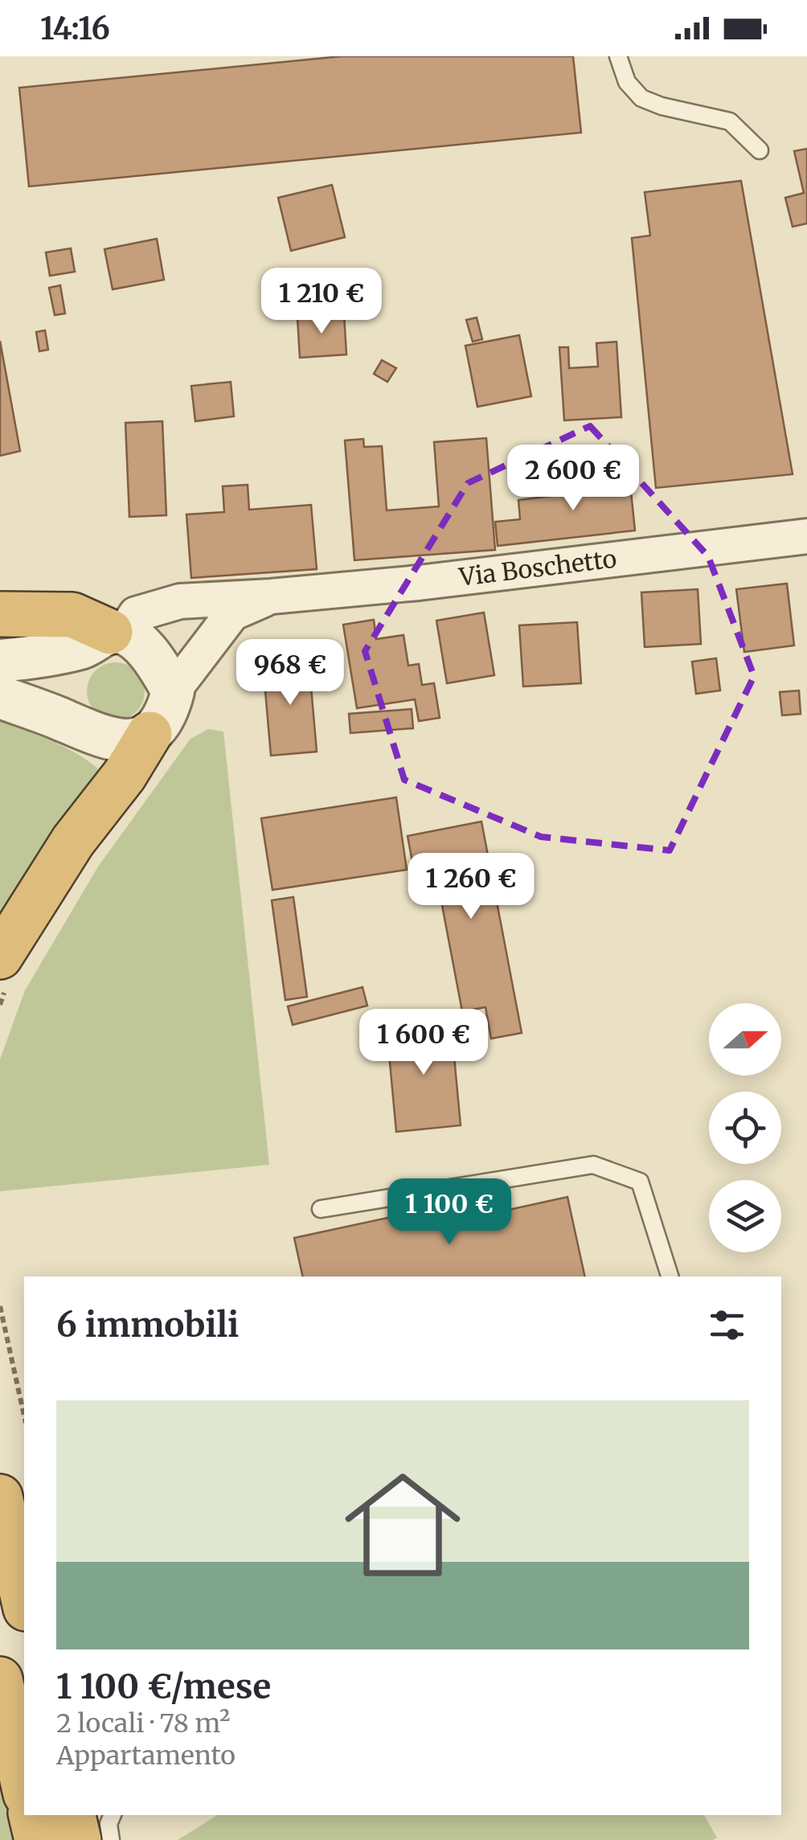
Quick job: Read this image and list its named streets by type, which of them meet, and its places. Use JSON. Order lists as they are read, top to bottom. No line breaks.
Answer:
{"streets":{"street":["Via Boschetto"]},"north":"right","page":{"status":"14:16","price":["1 210 €","2 600 €","968 €","1 260 €","1 600 €","1 100 €"],"heading":"6 immobili","list":[{"name":"1 100 €/mese","note":"2 locali · 78 m² · Appartamento"}]}}
